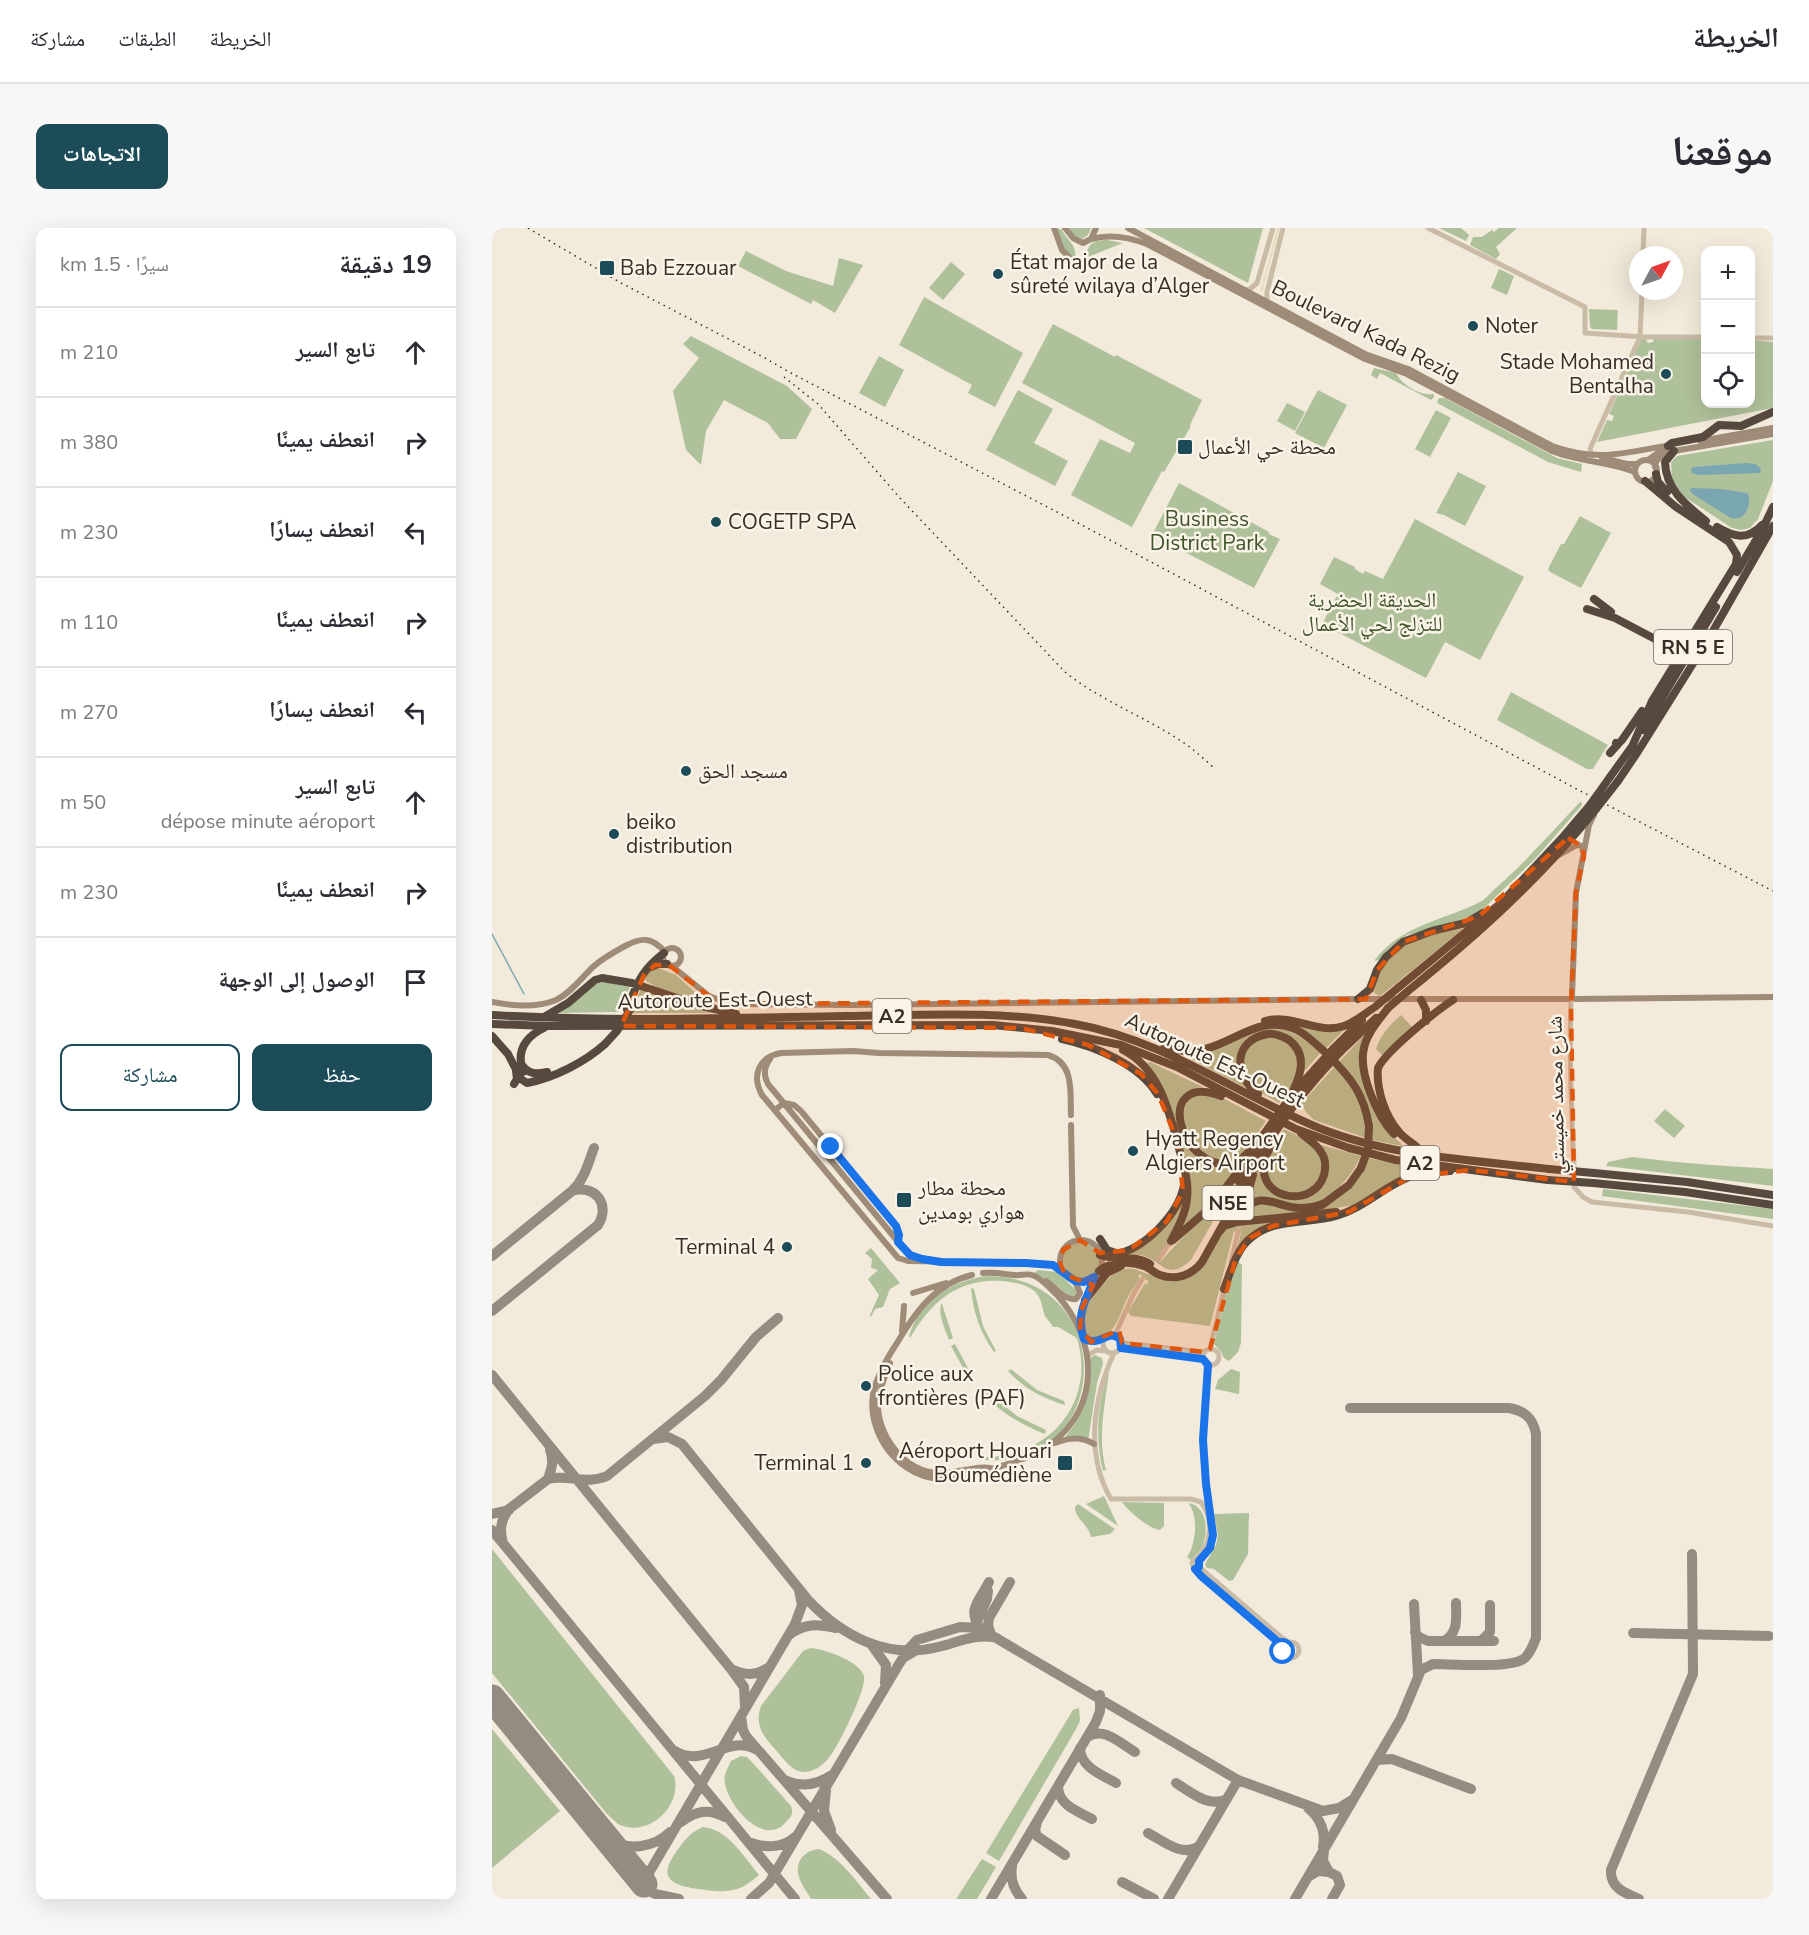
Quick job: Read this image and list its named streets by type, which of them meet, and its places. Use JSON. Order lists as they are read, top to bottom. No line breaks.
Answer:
{"streets":{"highway":["RN 5 E","Autoroute Est-Ouest","A2","N5E"],"main road":["Boulevard Kada Rezig"],"street":["شارع محمد خميستي"]},"crossings":[["RN 5 E","N5E"]],"parks":["Business District Park","الحديقة الحضرية للتزلج لحي الأعمال"],"places":{"transit":["Bab Ezzouar","محطة حي الأعمال","محطة مطار هواري بومدين","Aéroport Houari Boumédiène"],"other":["État major de la sûreté wilaya d’Alger","Noter","Stade Mohamed Bentalha","COGETP SPA","مسجد الحق","beiko distribution","Hyatt Regency Algiers Airport","Terminal 4","Police aux frontières (PAF)","Terminal 1"]},"north":"top right","page":{"header":"الخريطة","nav":["الخريطة","الطبقات","مشاركة"],"title":"موقعنا","buttons":["الاتجاهات",["حفظ","مشاركة"]],"heading":["19 دقيقة","سيرًا · 1.5 km"],"map_buttons":["+","−"],"list":[["تابع السير","210 m"],["انعطف يمينًا","380 m"],["انعطف يسارًا","230 m"],["انعطف يمينًا","110 m"],["انعطف يسارًا","270 m"],["تابع السير","dépose minute aéroport","50 m"],["انعطف يمينًا","230 m"],"الوصول إلى الوجهة"]}}
